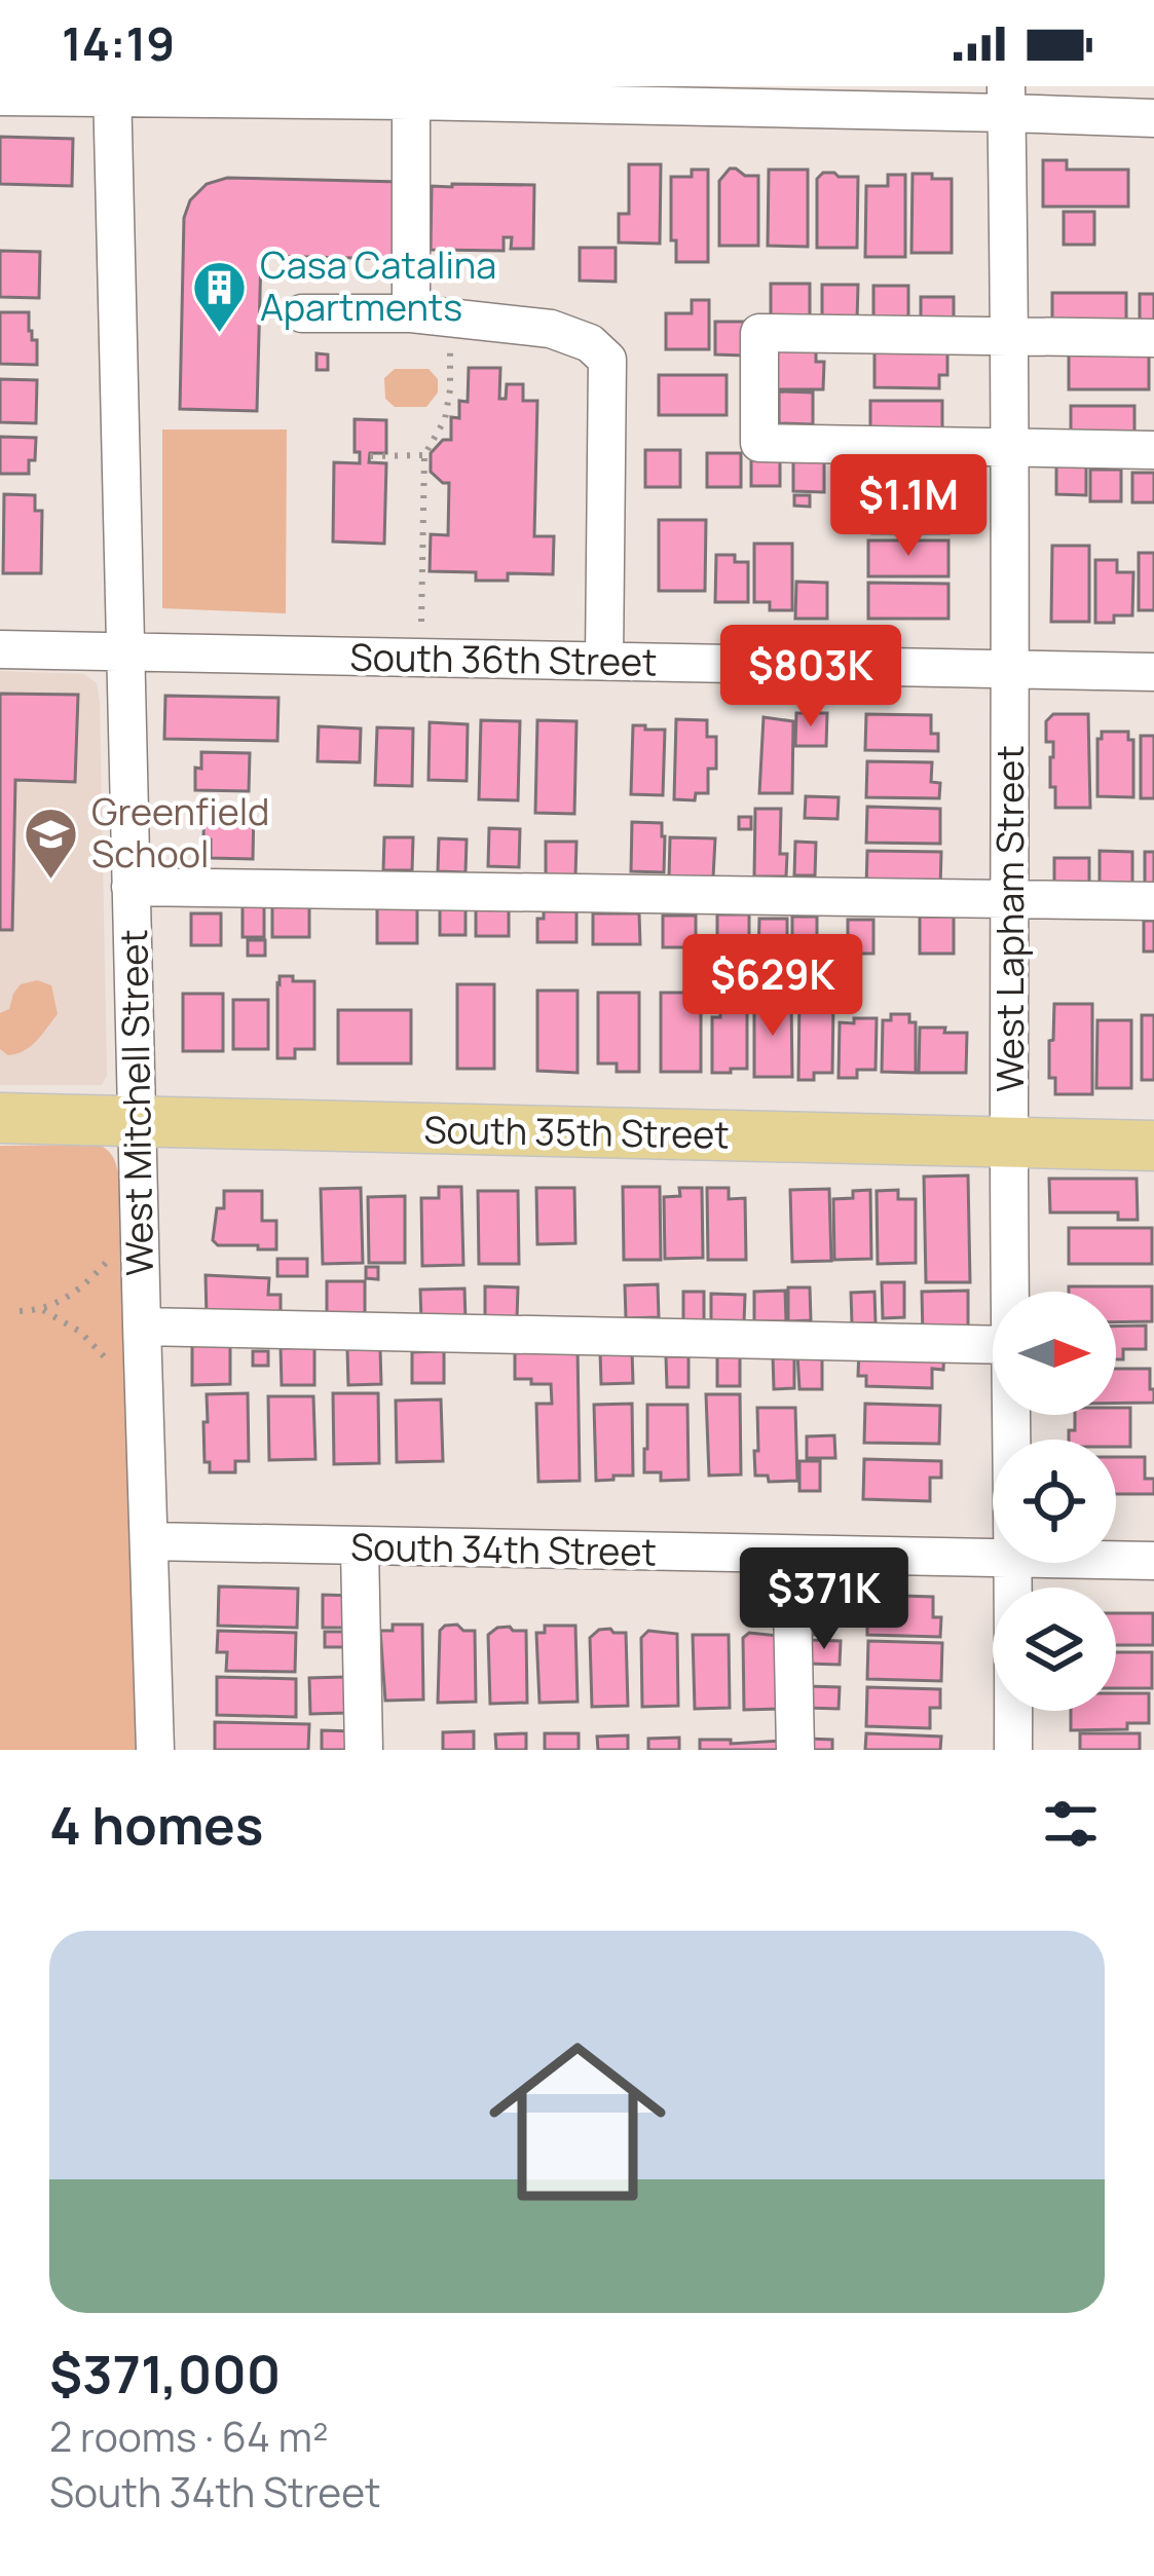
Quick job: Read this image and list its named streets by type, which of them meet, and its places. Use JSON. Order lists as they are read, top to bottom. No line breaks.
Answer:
{"streets":{"main road":["South 35th Street"],"street":["South 36th Street","West Lapham Street","West Mitchell Street","South 34th Street"]},"crossings":[["South 36th Street","West Lapham Street"],["South 36th Street","West Mitchell Street"],["West Lapham Street","South 35th Street"],["West Mitchell Street","South 35th Street"],["West Mitchell Street","South 34th Street"]],"places":{"building":["Casa Catalina Apartments"],"school or university":["Greenfield School"]},"north":"right","page":{"status":"14:19","price":["$1.1M","$803K","$629K","$371K"],"heading":"4 homes","list":[{"name":"$371,000","note":"2 rooms · 64 m² · South 34th Street"}]}}
